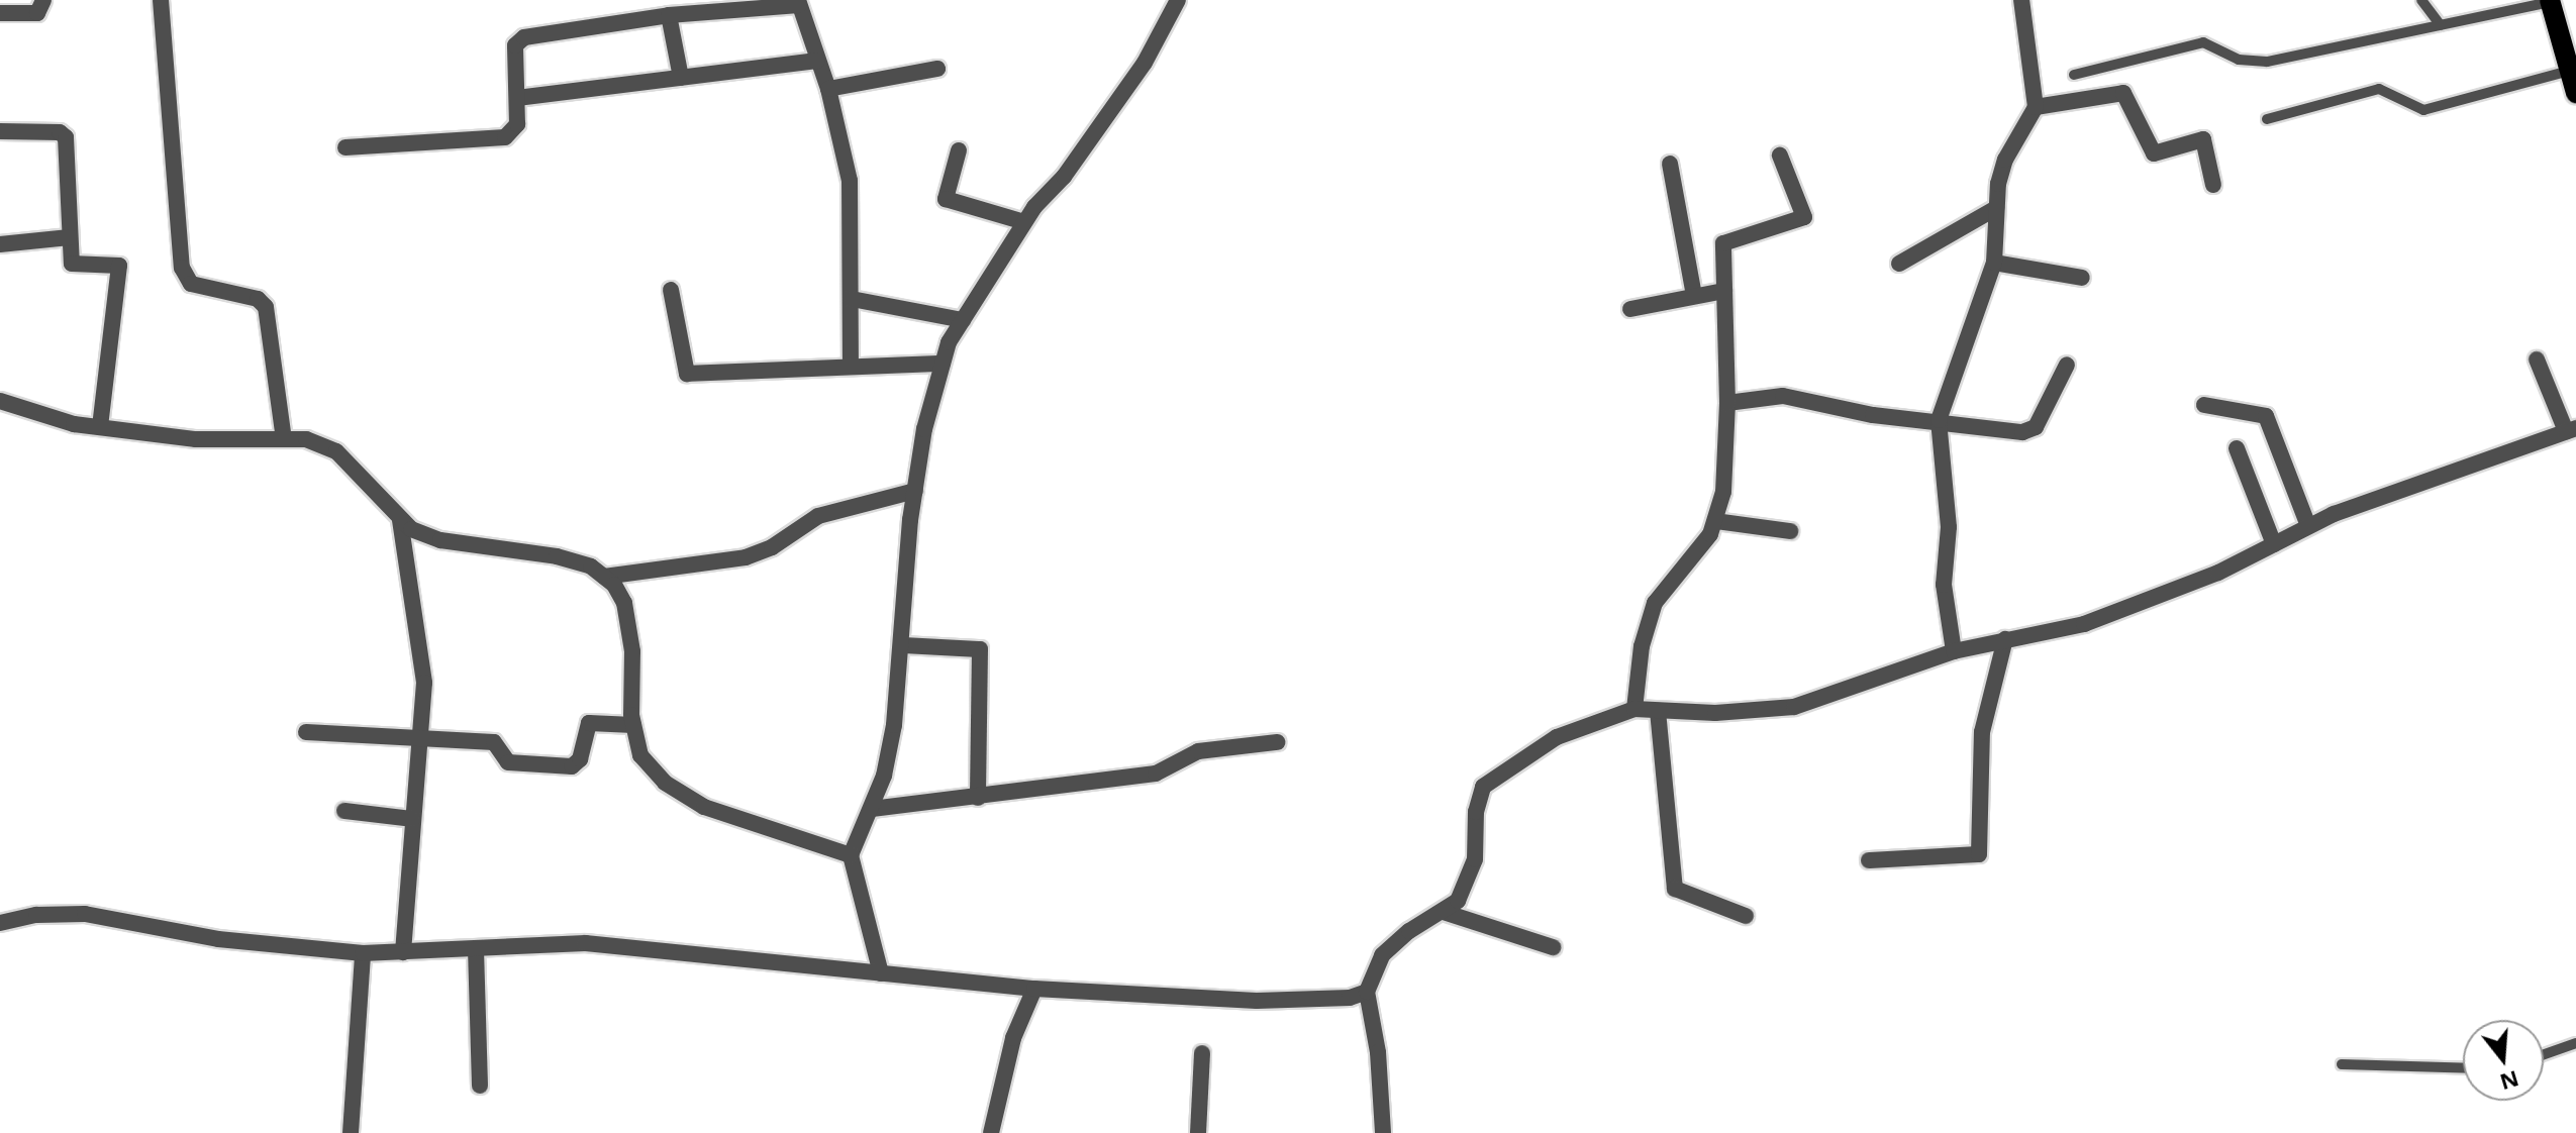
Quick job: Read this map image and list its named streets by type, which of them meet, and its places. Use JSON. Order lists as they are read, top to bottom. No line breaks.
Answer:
{"north":"bottom"}
